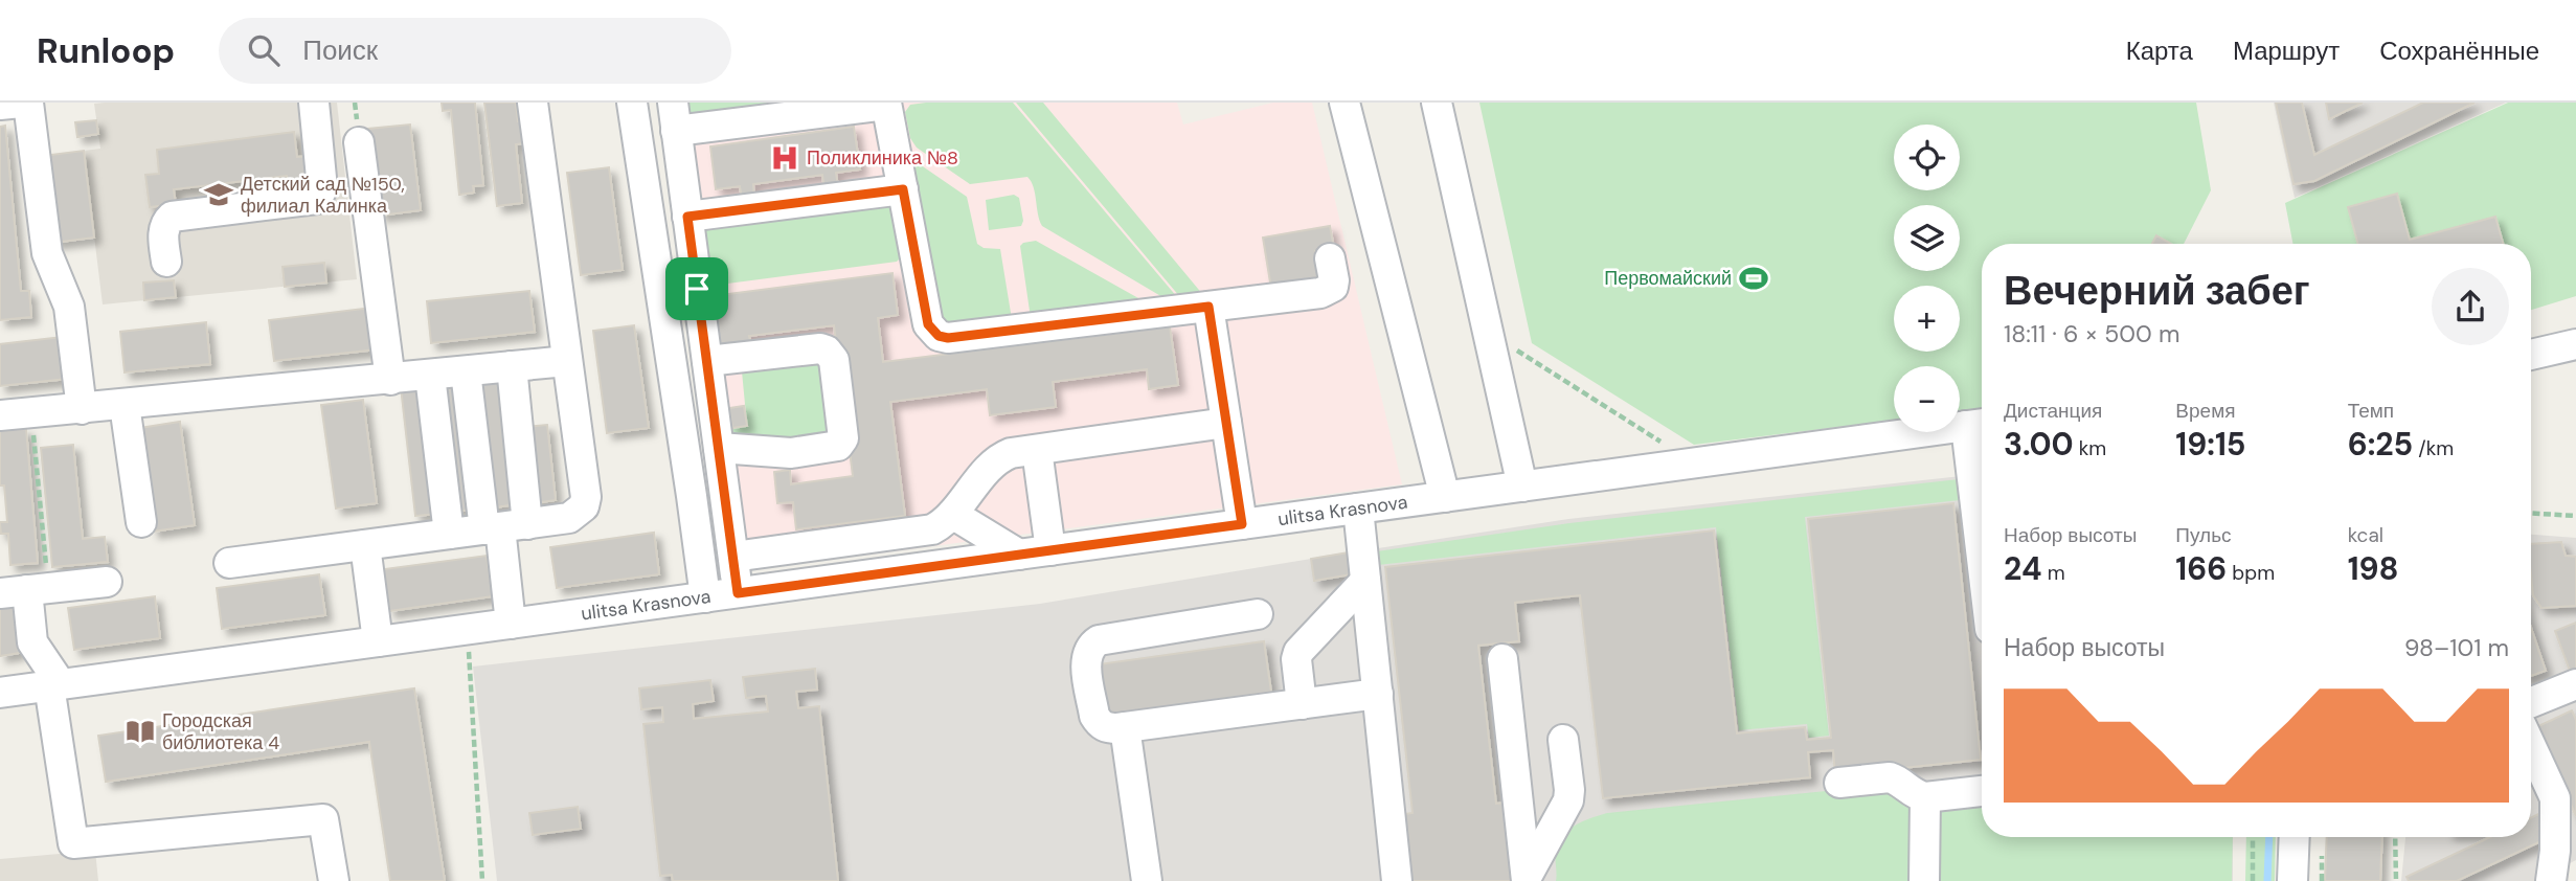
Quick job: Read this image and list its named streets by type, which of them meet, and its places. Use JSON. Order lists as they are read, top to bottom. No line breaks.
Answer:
{"streets":{"street":["ulitsa Krasnova"]},"places":{"hospital":["Поликлиника №8"],"school or university":["Детский сад №150, филиал Калинка"],"sports":["Первомайский"],"library":["Городская библиотека 4"]},"page":{"header":"Runloop","search":"Поиск","nav":["Карта","Маршрут","Сохранённые"],"map_buttons":["+","−"],"heading":["Вечерний забег","18:11 · 6 × 500 m"],"stats":[["Дистанция","3.00 km"],["Время","19:15"],["Темп","6:25 /km"],["Набор высоты","24 m"],["Пульс","166 bpm"],["kcal","198"]],"chart":["Набор высоты","98–101 m"]}}
